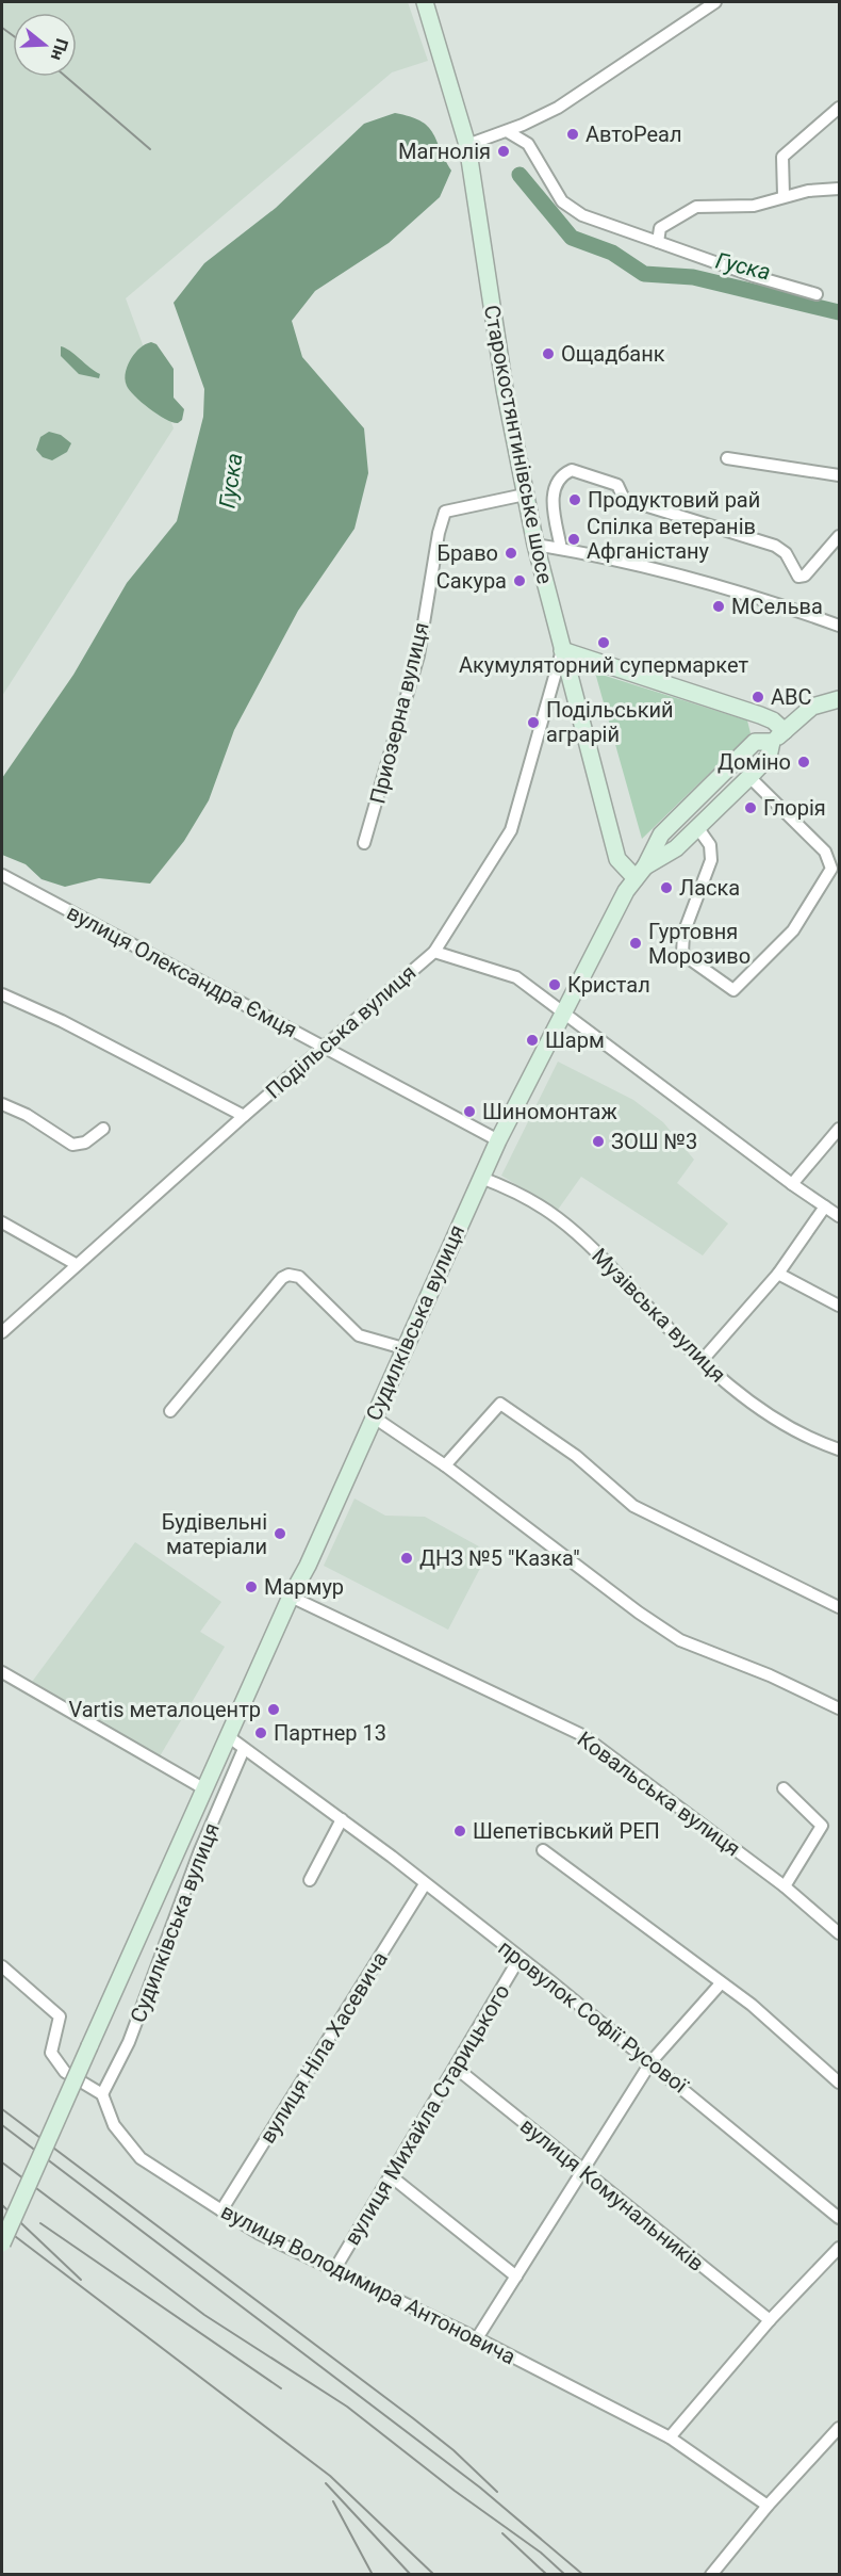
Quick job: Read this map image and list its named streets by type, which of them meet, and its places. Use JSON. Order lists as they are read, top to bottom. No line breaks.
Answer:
{"streets":{"main road":["Старокостянтинівське шосе","Судилківська вулиця"],"street":["Приозерна вулиця","вулиця Олександра Ємця","Подільська вулиця","Музівська вулиця","Ковальська вулиця","провулок Софії Русової","вулиця Ніла Хасевича","вулиця Михайла Старицького","вулиця Комунальників","вулиця Володимира Антоновича"]},"crossings":[["Старокостянтинівське шосе","Приозерна вулиця"],["Старокостянтинівське шосе","Подільська вулиця"],["Старокостянтинівське шосе","Судилківська вулиця"],["вулиця Олександра Ємця","Подільська вулиця"],["вулиця Олександра Ємця","Судилківська вулиця"],["Музівська вулиця","Судилківська вулиця"],["Судилківська вулиця","Ковальська вулиця"],["Судилківська вулиця","провулок Софії Русової"],["Судилківська вулиця","вулиця Володимира Антоновича"],["провулок Софії Русової","вулиця Ніла Хасевича"],["провулок Софії Русової","вулиця Михайла Старицького"],["вулиця Ніла Хасевича","вулиця Володимира Антоновича"],["вулиця Михайла Старицького","вулиця Комунальників"],["вулиця Михайла Старицького","вулиця Володимира Антоновича"]],"water":["Гуска"],"places":["АвтоРеал","Магнолія","Ощадбанк","Продуктовий рай","Спілка ветеранів Афганістану","Браво","Сакура","МСельва","Акумуляторний супермаркет","АВС","Подільський аграрій","Доміно","Глорія","Ласка","Гуртовня Морозиво","Кристал","Шарм","Шиномонтаж","ЗОШ №3","Будівельні матеріали","ДНЗ №5 \"Казка\"","Мармур","Vartis металоцентр","Партнер 13","Шепетівський РЕП"],"north":"right"}
